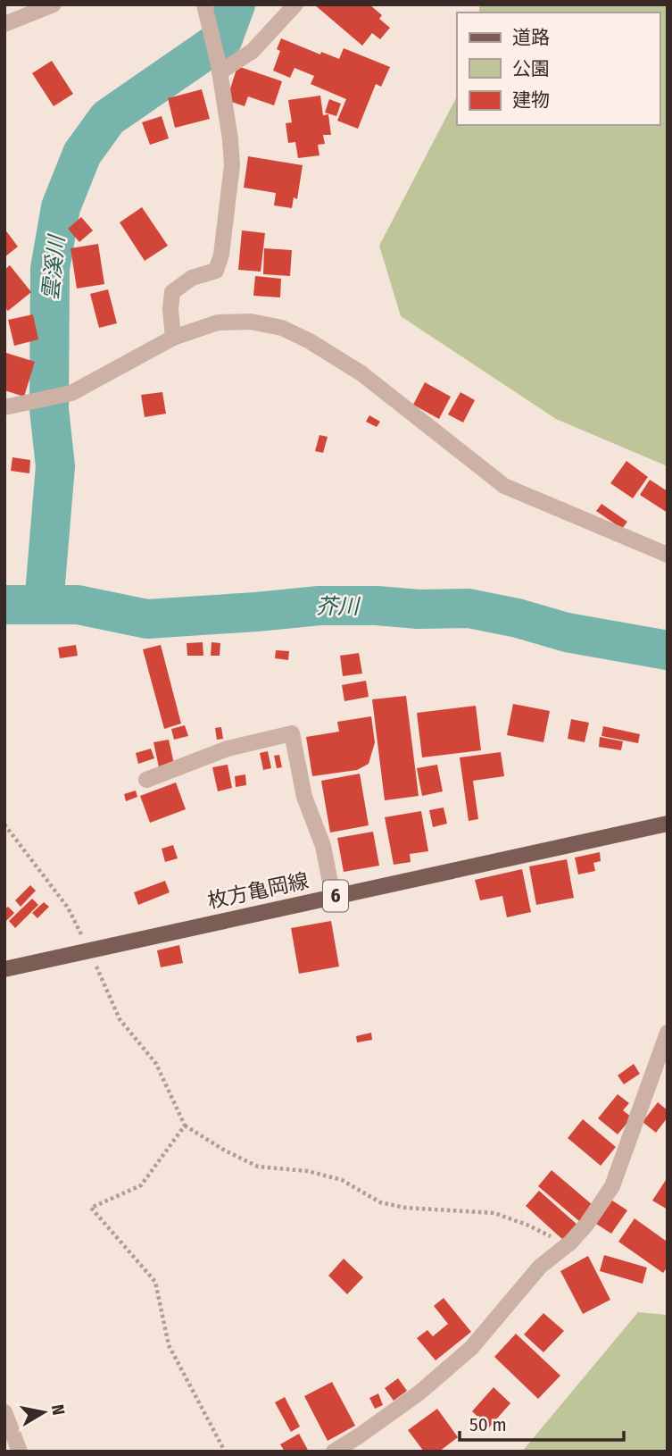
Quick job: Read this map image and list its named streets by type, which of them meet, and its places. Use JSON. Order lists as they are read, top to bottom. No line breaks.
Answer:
{"streets":{"main road":["枚方亀岡線","6"]},"water":["雲溪川","芥川"],"legend":["道路","公園","建物"],"scale_bar":"50 m","north":"right"}
